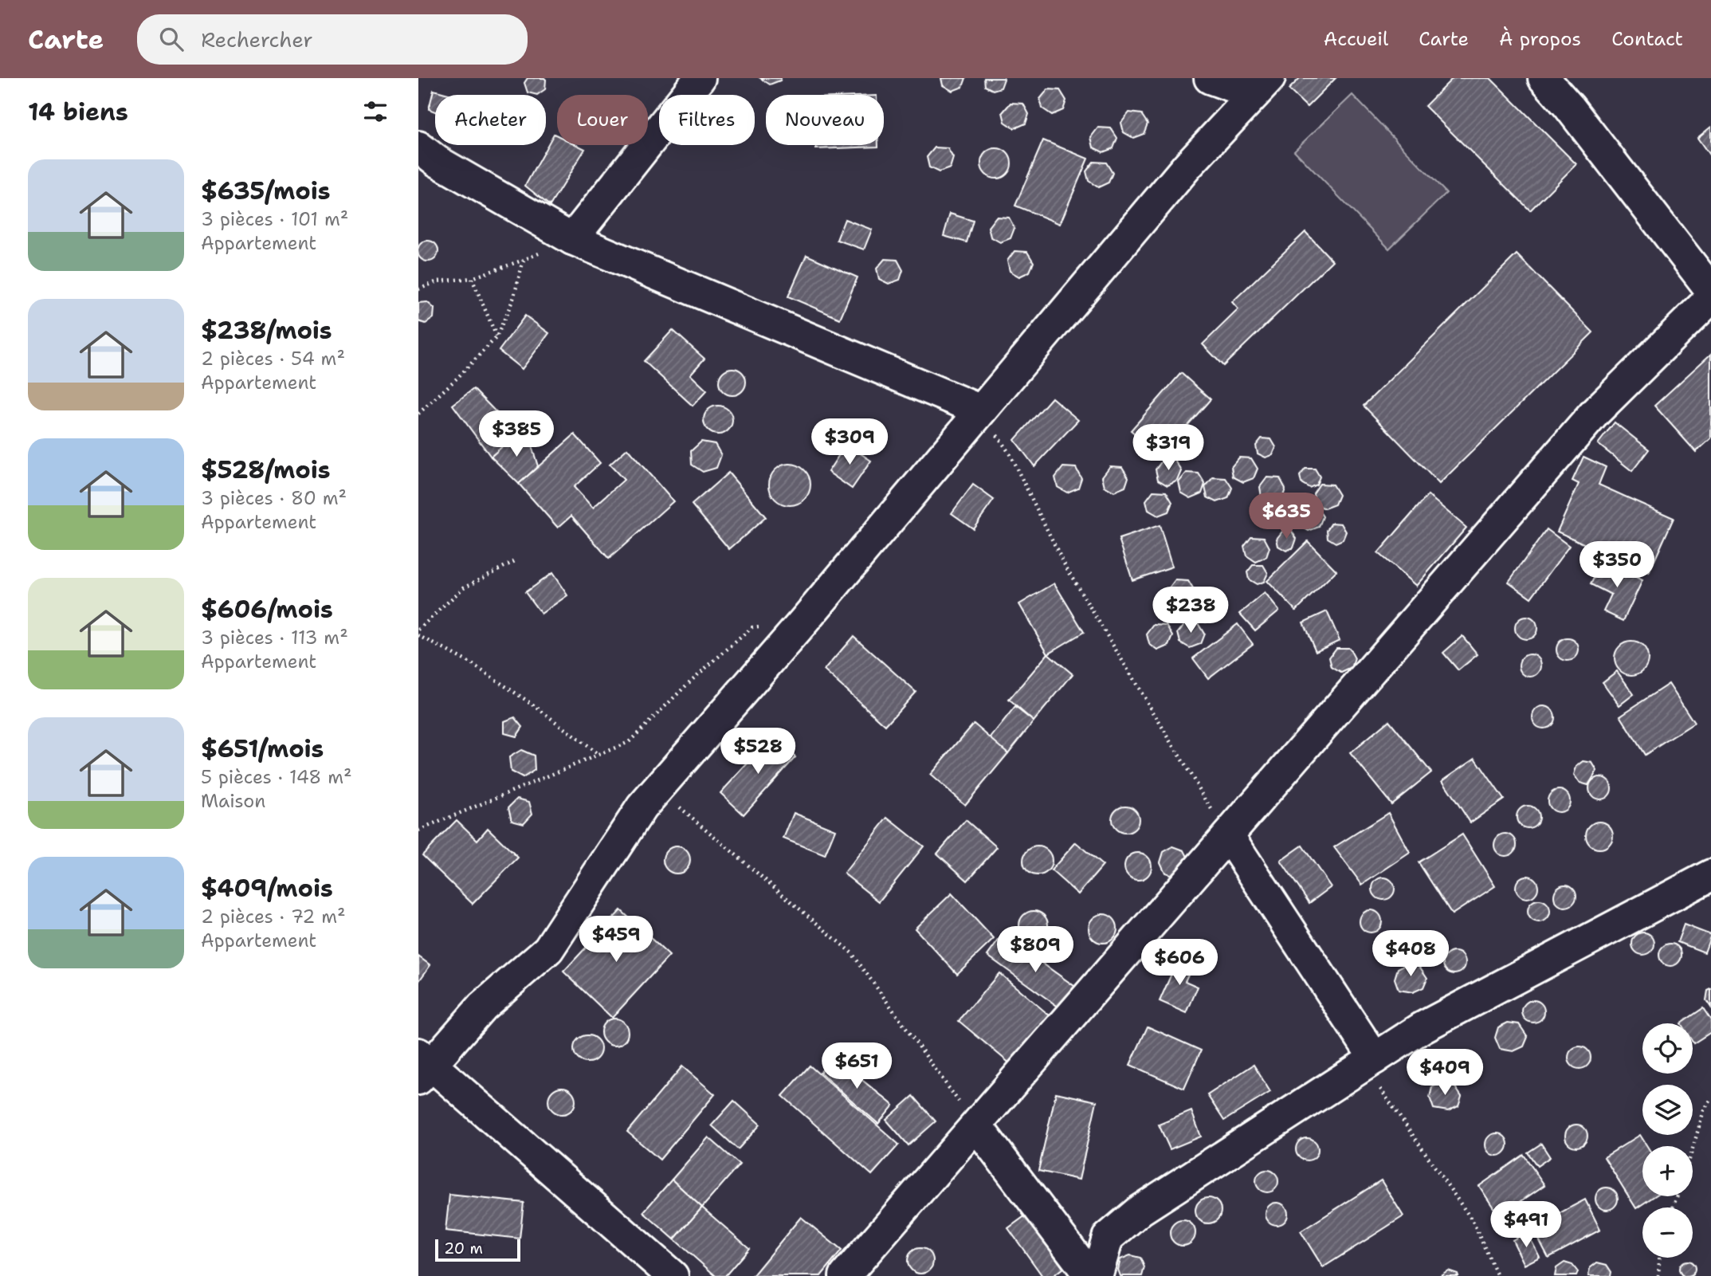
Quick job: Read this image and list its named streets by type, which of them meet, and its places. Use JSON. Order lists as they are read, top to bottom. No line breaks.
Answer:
{"scale_bar":"20 m","page":{"header":"Carte","search":"Rechercher","nav":["Accueil","Carte","À propos","Contact"],"heading":"14 biens","chip":["Acheter","Louer","Filtres","Nouveau"],"list":[{"name":"$635/mois","note":"3 pièces · 101 m² · Appartement"},{"name":"$238/mois","note":"2 pièces · 54 m² · Appartement"},{"name":"$528/mois","note":"3 pièces · 80 m² · Appartement"},{"name":"$606/mois","note":"3 pièces · 113 m² · Appartement"},{"name":"$651/mois","note":"5 pièces · 148 m² · Maison"},{"name":"$409/mois","note":"2 pièces · 72 m² · Appartement"}],"price":["$385","$309","$319","$635","$350","$238","$528","$459","$809","$408","$606","$651","$409","$491"],"map_buttons":["+","−"],"scale":"20 m"}}
